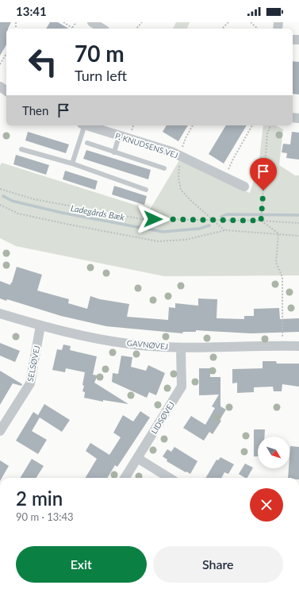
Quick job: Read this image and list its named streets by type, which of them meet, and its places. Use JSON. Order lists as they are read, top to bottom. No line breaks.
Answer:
{"streets":{"street":["P. KNUDSENS VEJ","GAVNØVEJ","SELSØVEJ","LIDSØVEJ"]},"crossings":[["GAVNØVEJ","SELSØVEJ"],["GAVNØVEJ","LIDSØVEJ"]],"water":["Ladegårds Bæk"],"north":"bottom right","page":{"status":"13:41","turn":["70 m","Turn left"],"then":"Then","heading":["2 min","90 m · 13:43"],"buttons":["Exit","Share"]}}
